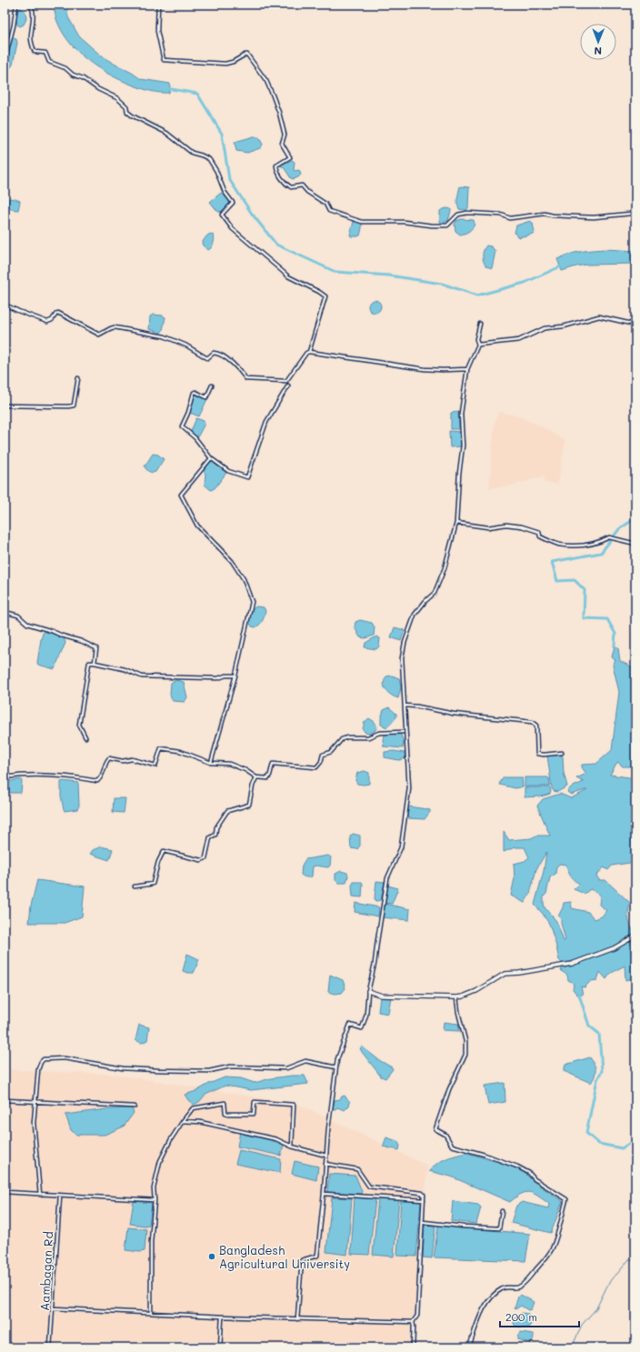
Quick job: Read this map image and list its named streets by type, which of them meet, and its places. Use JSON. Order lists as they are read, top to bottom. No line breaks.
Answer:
{"streets":{"street":["Aambagan Rd"]},"places":["Bangladesh Agricultural University"],"scale_bar":"200 m","north":"bottom"}
